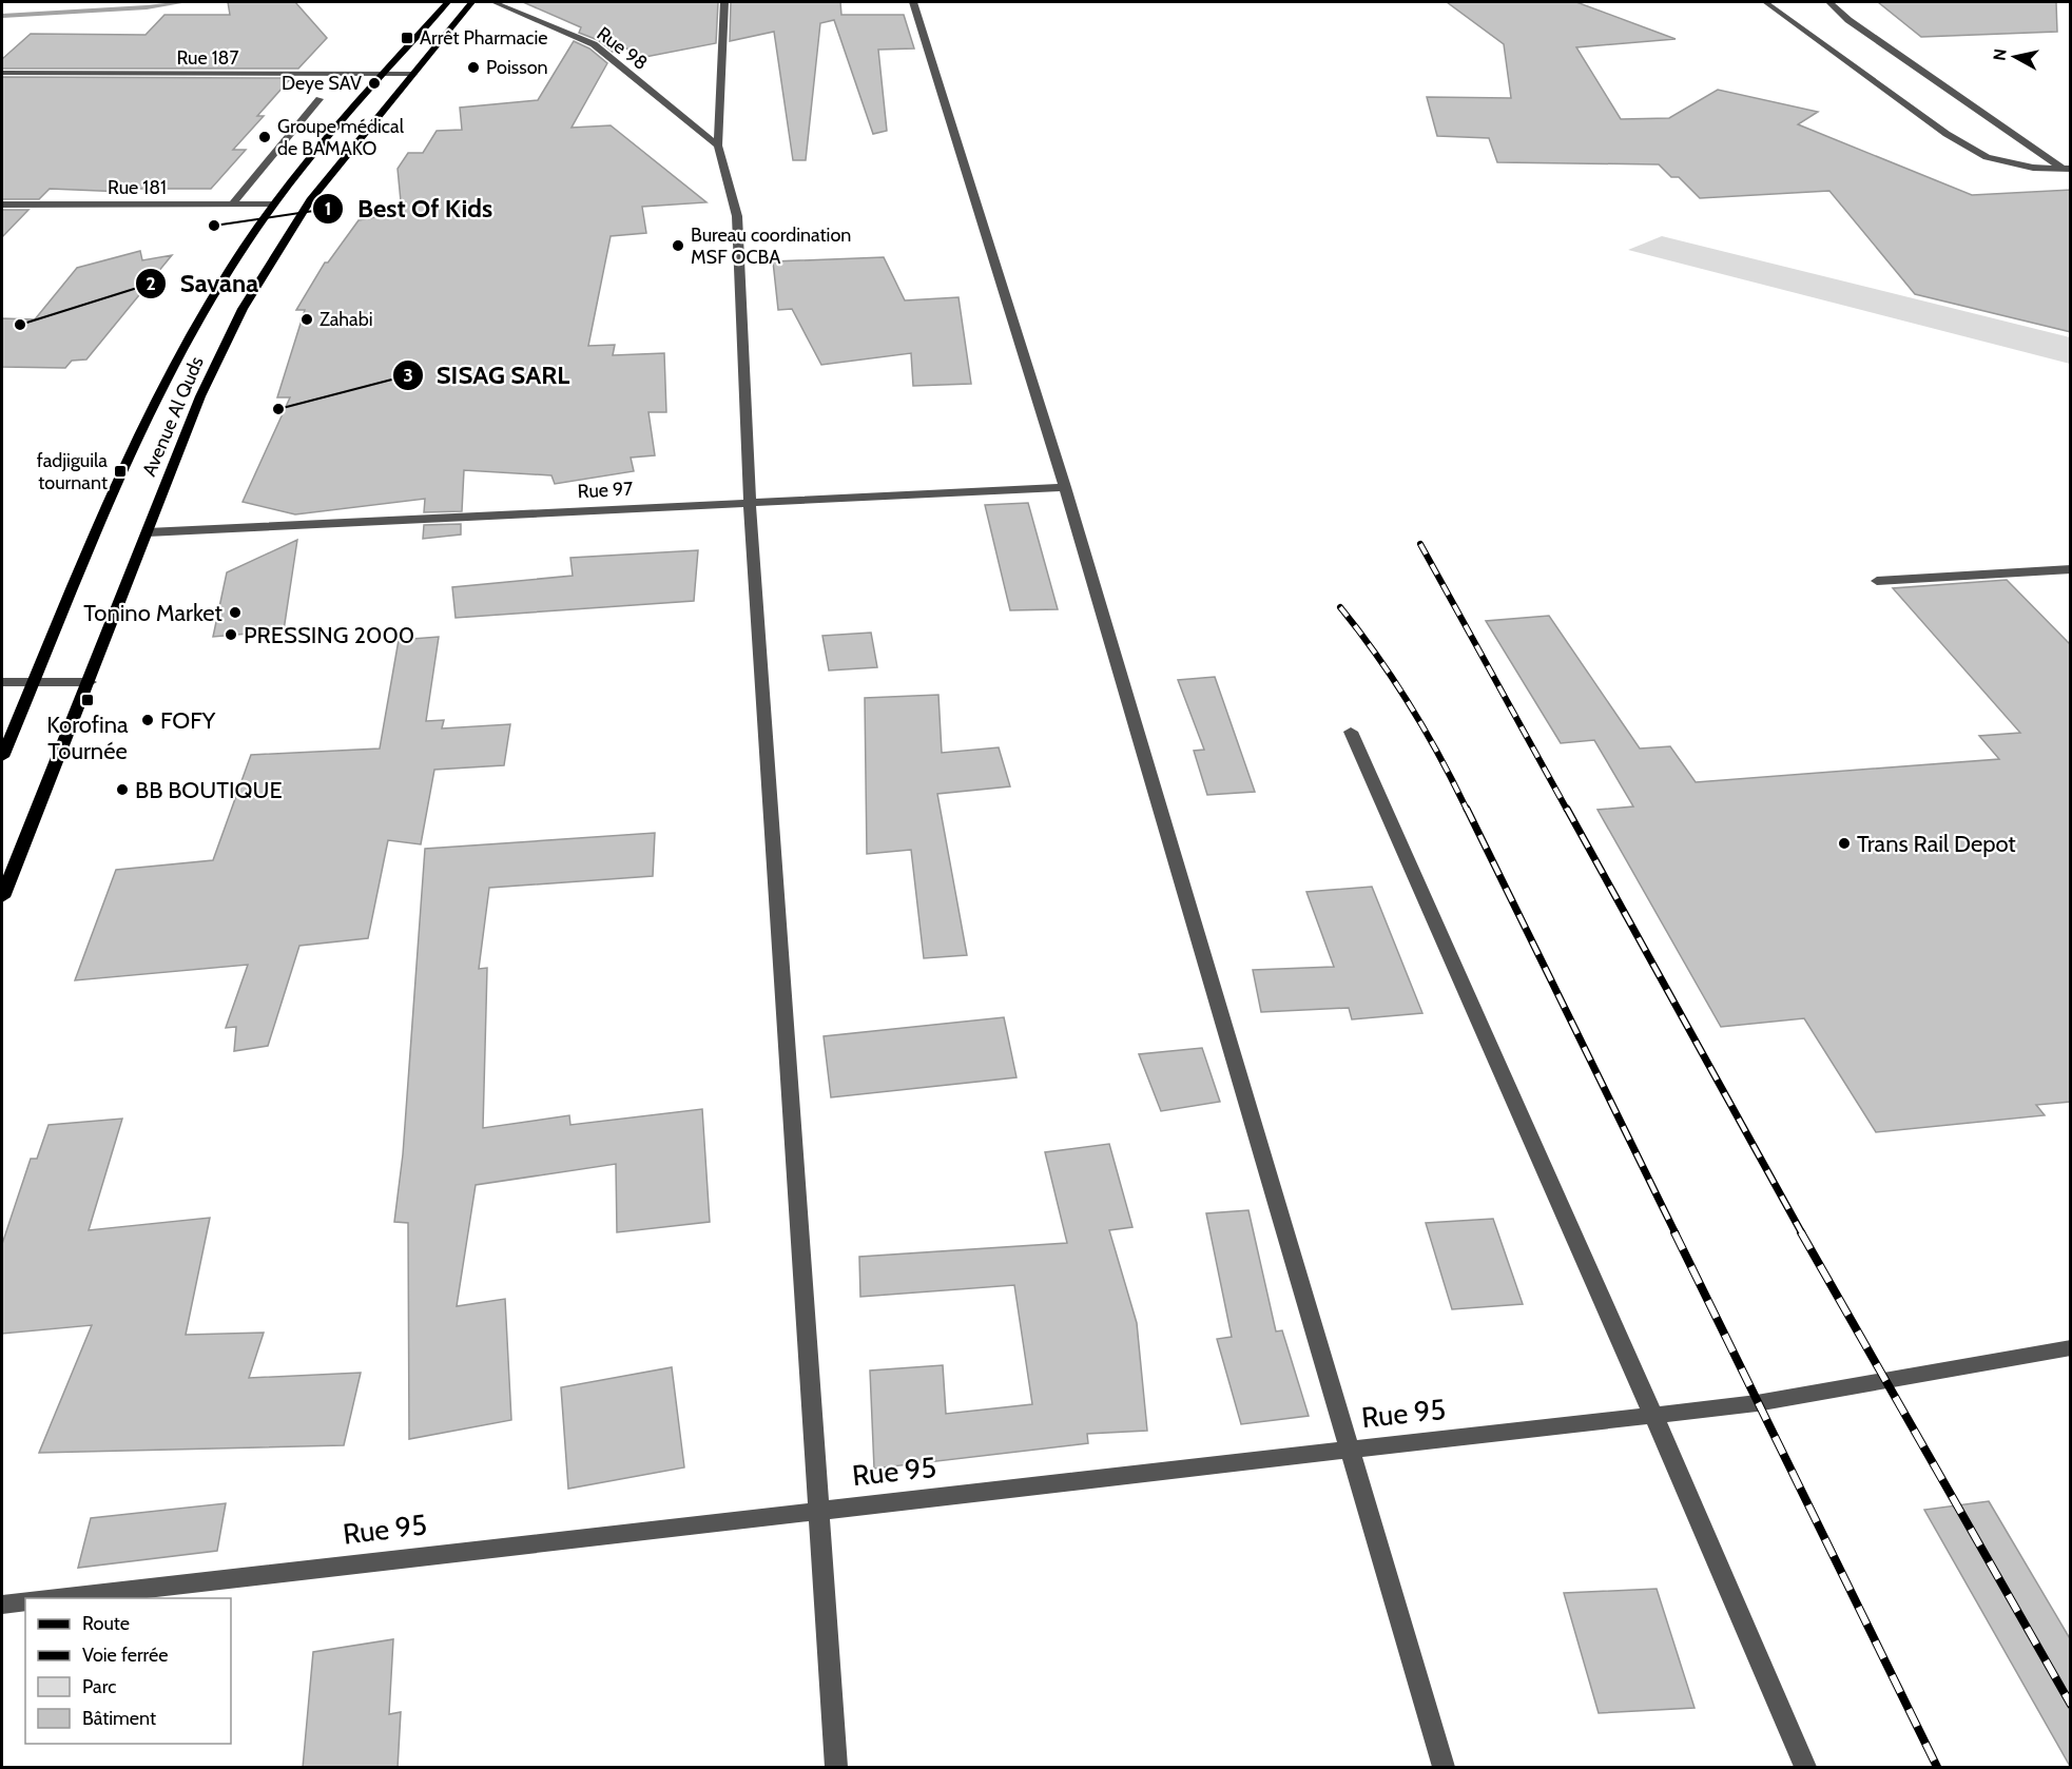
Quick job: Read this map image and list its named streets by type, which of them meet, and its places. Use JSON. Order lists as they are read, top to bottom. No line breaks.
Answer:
{"streets":{"main road":["Avenue Al Quds"],"street":["Rue 98","Rue 187","Rue 181","Rue 97","Rue 95"]},"crossings":[["Rue 187","Avenue Al Quds"],["Rue 181","Avenue Al Quds"],["Avenue Al Quds","Rue 97"]],"places":{"transit":["Arrêt Pharmacie","fadjiguila tournant","Korofina Tournée"],"other":["Poisson","Deye SAV","Groupe médical de BAMAKO","Best Of Kids","Bureau coordination MSF OCBA","Zahabi","Savana","SISAG SARL","Tonino Market","PRESSING 2000","FOFY","BB BOUTIQUE","Trans Rail Depot"]},"legend":["Route","Voie ferrée","Parc","Bâtiment"],"north":"left"}
